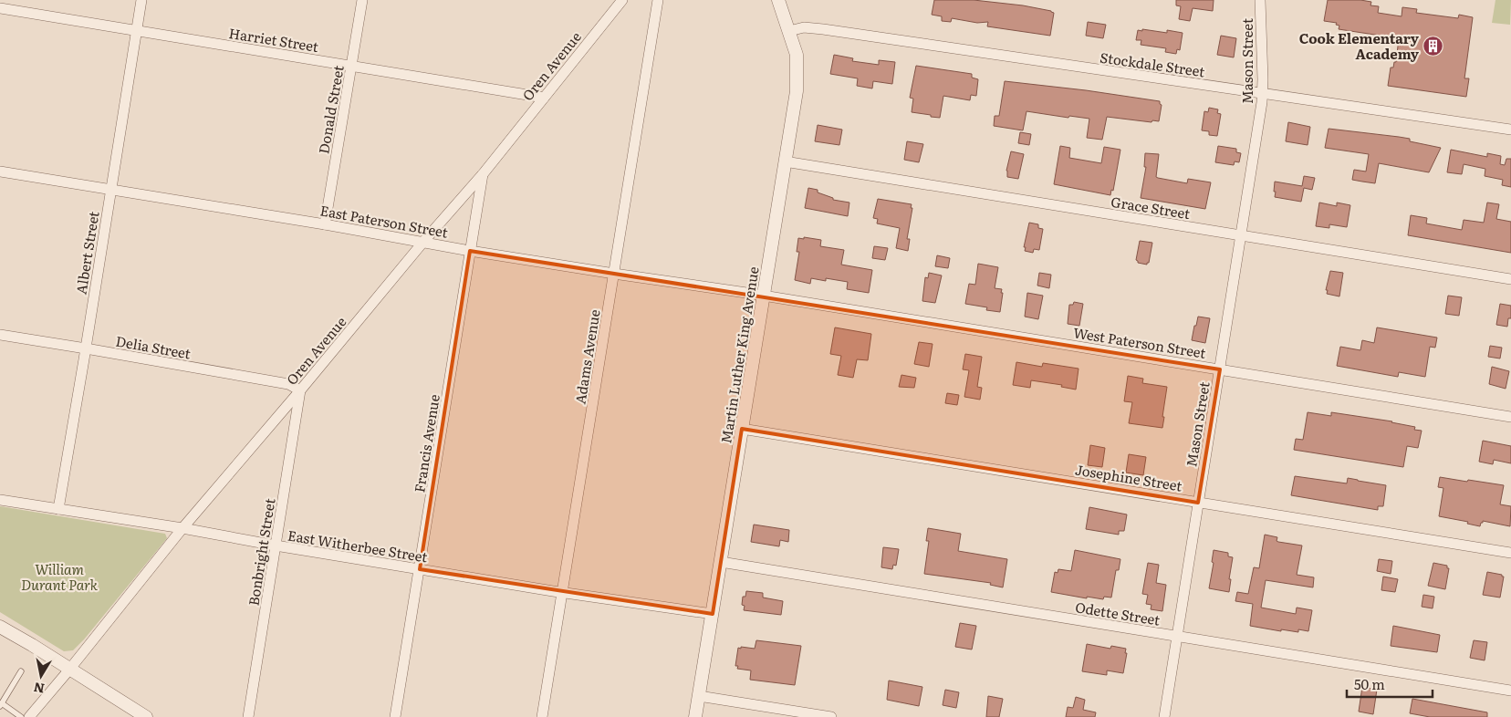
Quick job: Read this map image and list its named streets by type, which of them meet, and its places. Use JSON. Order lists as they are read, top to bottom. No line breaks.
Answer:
{"streets":{"street":["Harriet Street","Mason Street","Stockdale Street","Oren Avenue","Donald Street","Grace Street","East Paterson Street","Albert Street","West Paterson Street","Delia Street","Martin Luther King Avenue","Adams Avenue","Francis Avenue","Josephine Street","East Witherbee Street","Bonbright Street","Odette Street"]},"crossings":[["Harriet Street","Oren Avenue"],["Harriet Street","Donald Street"],["Harriet Street","Albert Street"],["Mason Street","Stockdale Street"],["Mason Street","Grace Street"],["Mason Street","West Paterson Street"],["Mason Street","Josephine Street"],["Mason Street","Odette Street"],["Stockdale Street","Martin Luther King Avenue"],["Oren Avenue","East Paterson Street"],["Oren Avenue","Delia Street"],["Oren Avenue","Francis Avenue"],["Oren Avenue","East Witherbee Street"],["Oren Avenue","Bonbright Street"],["Donald Street","East Paterson Street"],["Grace Street","Martin Luther King Avenue"],["East Paterson Street","Albert Street"],["East Paterson Street","West Paterson Street"],["East Paterson Street","Martin Luther King Avenue"],["East Paterson Street","Adams Avenue"],["East Paterson Street","Francis Avenue"],["Albert Street","Delia Street"],["Albert Street","East Witherbee Street"],["West Paterson Street","Martin Luther King Avenue"],["Delia Street","Bonbright Street"],["Martin Luther King Avenue","Josephine Street"],["Martin Luther King Avenue","East Witherbee Street"],["Martin Luther King Avenue","Odette Street"],["Adams Avenue","East Witherbee Street"],["Francis Avenue","East Witherbee Street"],["East Witherbee Street","Bonbright Street"]],"parks":["William Durant Park"],"places":{"building":["Cook Elementary Academy"]},"scale_bar":"50 m","north":"bottom"}
